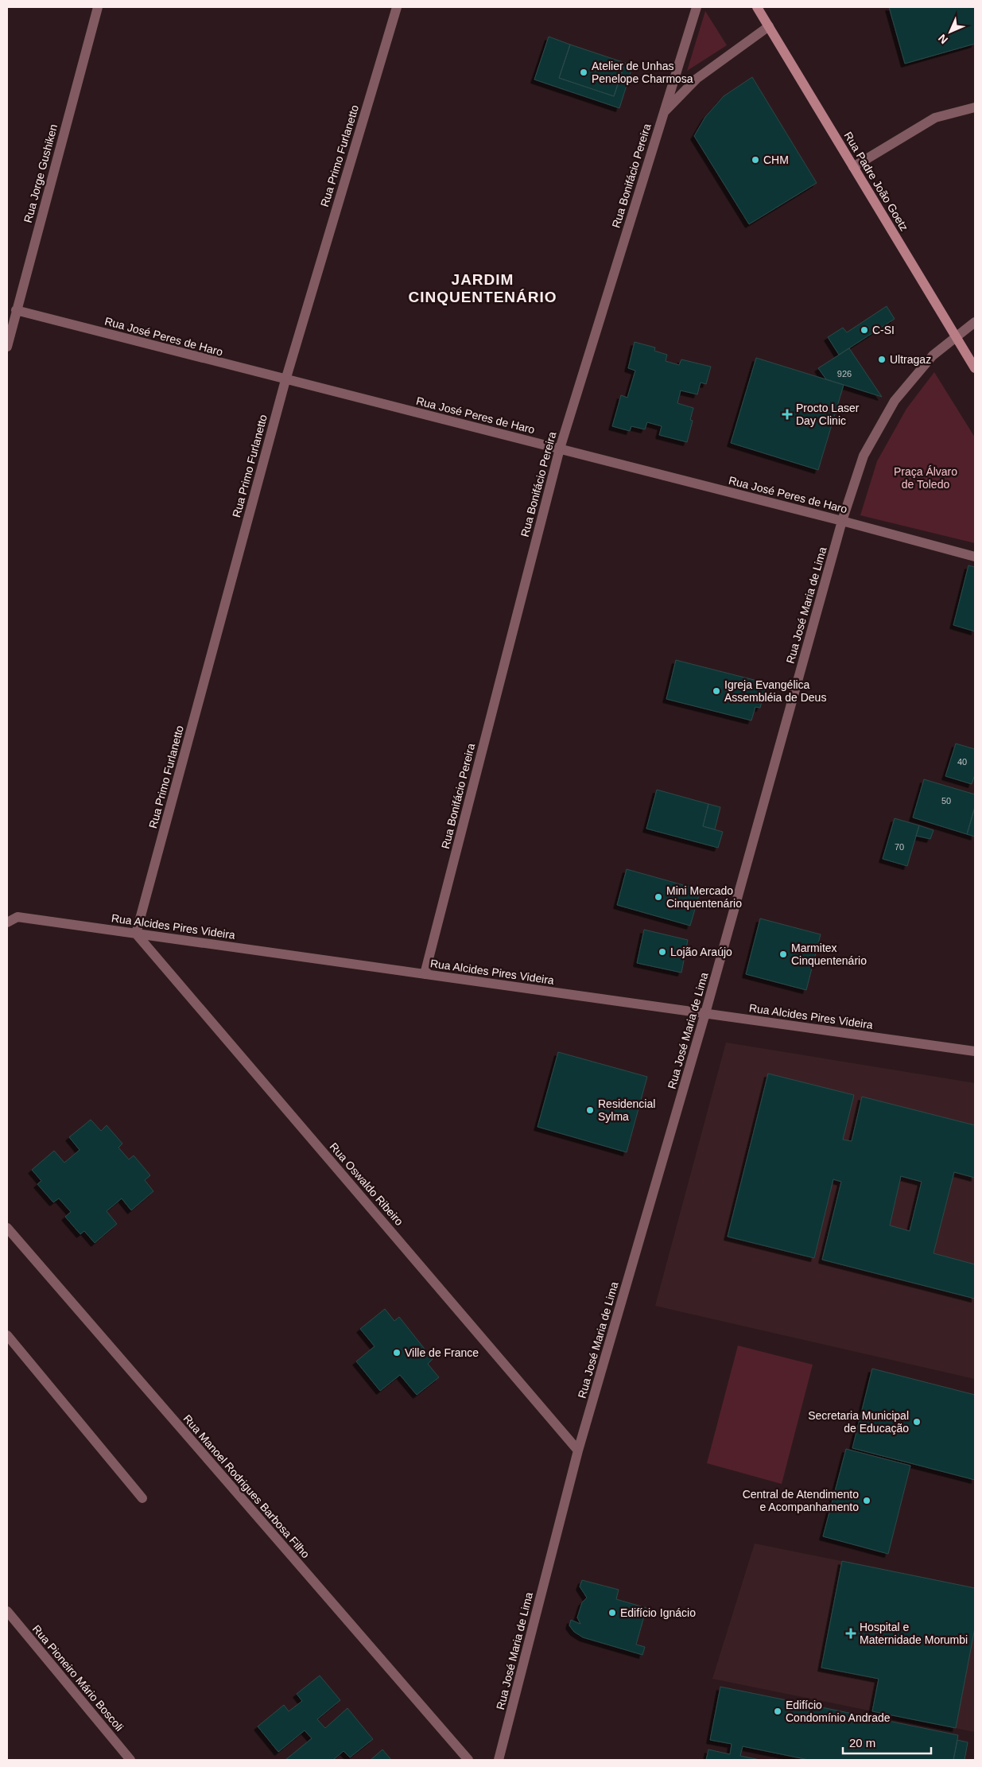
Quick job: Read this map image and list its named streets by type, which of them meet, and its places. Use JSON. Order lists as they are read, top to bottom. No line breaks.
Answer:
{"streets":{"street":["Rua Primo Furlanetto","Rua Jorge Gushiken","Rua Bonifácio Pereira","Rua Padre João Goetz","Rua José Peres de Haro","Rua José Maria de Lima","Rua Alcides Pires Videira","Rua Oswaldo Ribeiro","Rua Manoel Rodrigues Barbosa Filho","Rua Pioneiro Mário Boscoli"]},"crossings":[["Rua Primo Furlanetto","Rua José Peres de Haro"],["Rua Primo Furlanetto","Rua Alcides Pires Videira"],["Rua Primo Furlanetto","Rua Oswaldo Ribeiro"],["Rua Jorge Gushiken","Rua José Peres de Haro"],["Rua Bonifácio Pereira","Rua José Peres de Haro"],["Rua Bonifácio Pereira","Rua Alcides Pires Videira"],["Rua Padre João Goetz","Rua José Maria de Lima"],["Rua José Peres de Haro","Rua José Maria de Lima"],["Rua José Maria de Lima","Rua Alcides Pires Videira"],["Rua José Maria de Lima","Rua Oswaldo Ribeiro"],["Rua Alcides Pires Videira","Rua Oswaldo Ribeiro"]],"districts":["JARDIM CINQUENTENÁRIO"],"parks":["Praça Álvaro de Toledo"],"places":{"other":["Atelier de Unhas Penelope Charmosa","CHM","C-SI","Ultragaz","Igreja Evangélica Assembléia de Deus","Mini Mercado Cinquentenário","Lojão Araújo","Marmitex Cinquentenário","Residencial Sylma","Ville de France","Secretaria Municipal de Educação","Central de Atendimento e Acompanhamento","Edifício Ignácio","Edifício Condomínio Andrade"],"health":["Procto Laser Day Clinic","Hospital e Maternidade Morumbi"]},"house_numbers":["926","40","50","70"],"scale_bar":"20 m","north":"bottom left"}
